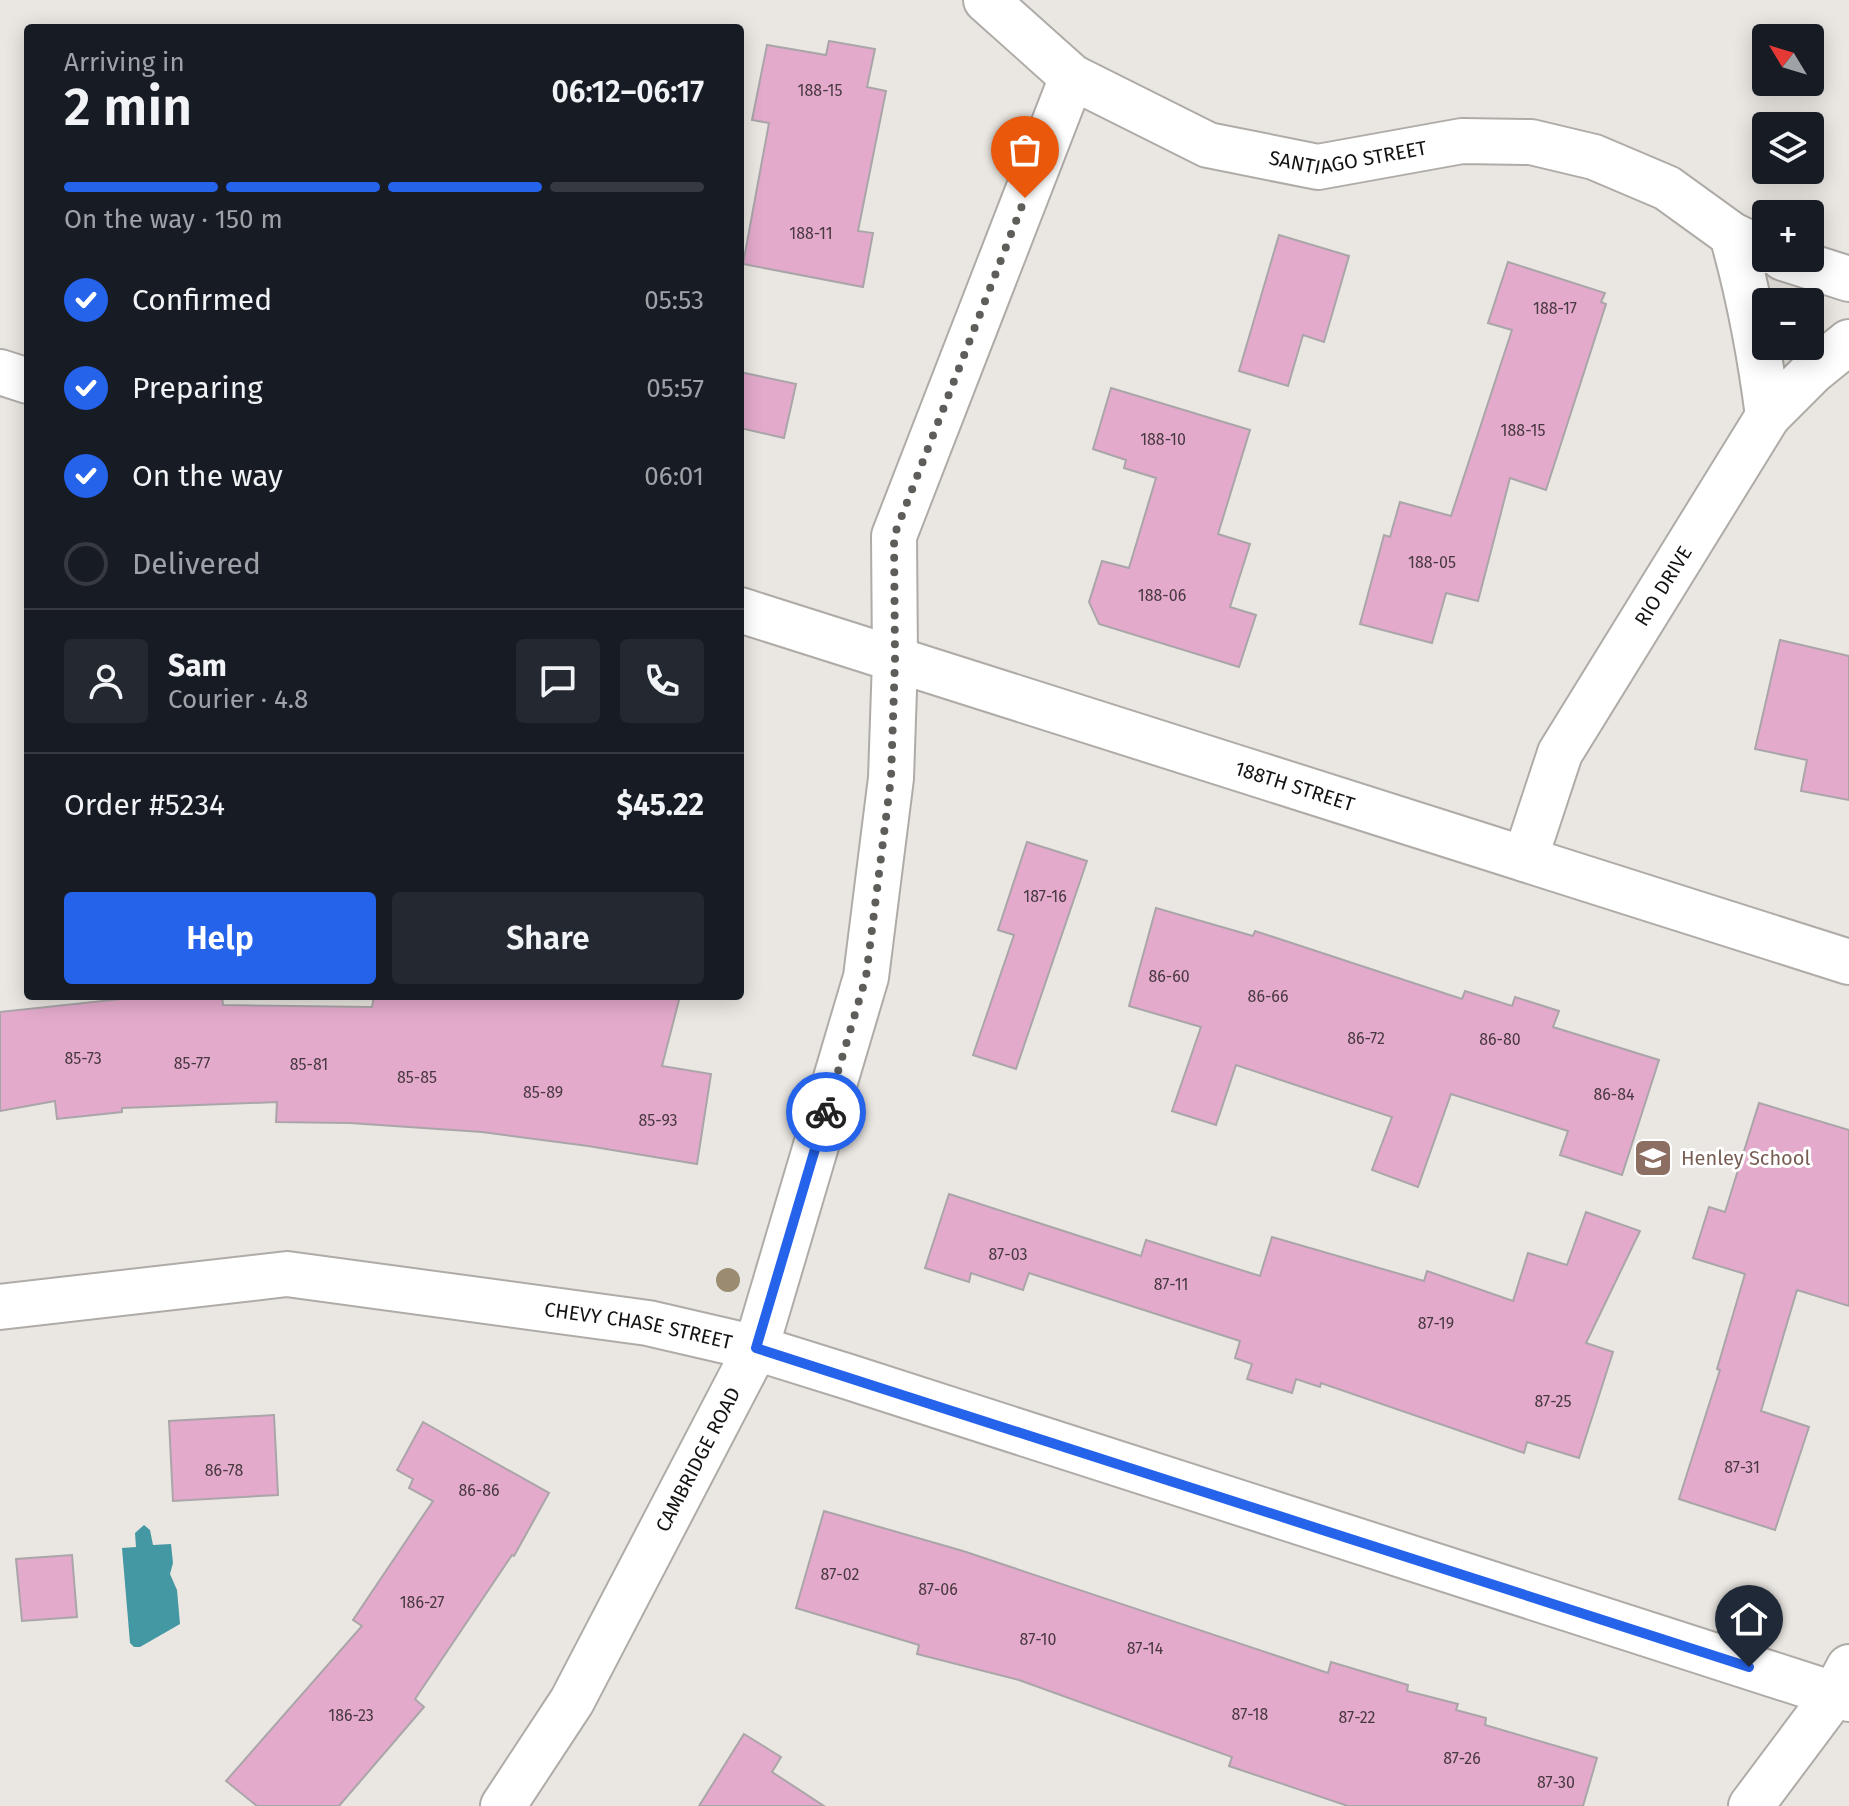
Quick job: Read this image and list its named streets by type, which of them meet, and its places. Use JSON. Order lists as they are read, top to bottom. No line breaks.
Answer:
{"streets":{"street":["SANTIAGO STREET","RIO DRIVE","188TH STREET","CHEVY CHASE STREET","CAMBRIDGE ROAD"]},"crossings":[["SANTIAGO STREET","RIO DRIVE"],["SANTIAGO STREET","CAMBRIDGE ROAD"],["RIO DRIVE","188TH STREET"],["188TH STREET","CAMBRIDGE ROAD"],["CHEVY CHASE STREET","CAMBRIDGE ROAD"]],"places":{"school or university":["Henley School"]},"house_numbers":["188-15","188-11","188-17","188-15","188-10","188-05","188-06","187-16","86-60","86-66","86-72","86-80","85-73","85-77","85-81","85-85","85-89","86-84","85-93","87-03","87-11","87-19","87-25","87-31","86-78","86-86","87-02","87-06","186-27","87-10","87-14","87-18","186-23","87-22","87-26","87-30"],"north":"top left","page":{"map_buttons":["+","−"],"heading":["2 min","Arriving in","06:12–06:17"],"panel":["Sam","Courier · 4.8","Order #5234","$45.22"],"bar":"On the way · 150 m","list":[["Confirmed","05:53"],["Preparing","05:57"],["On the way","06:01"],"Delivered"],"buttons":["Help","Share"]}}
